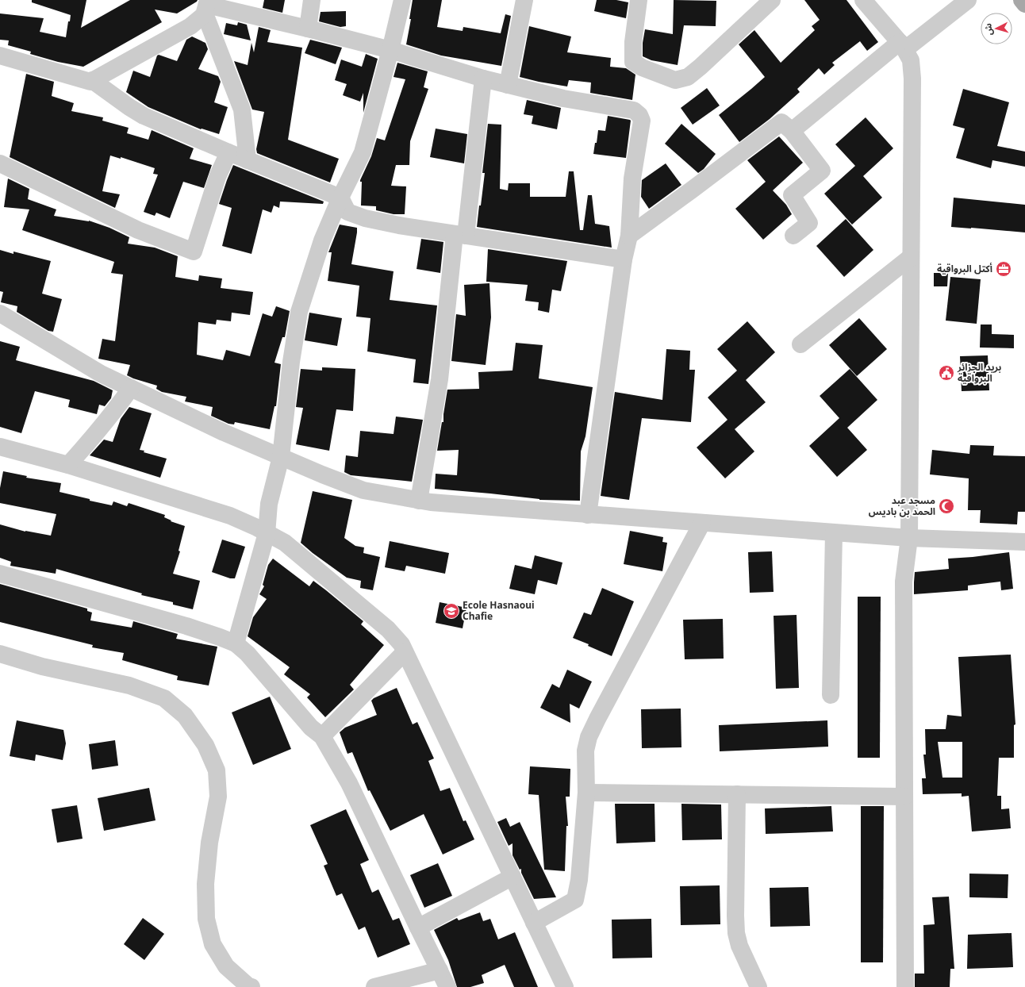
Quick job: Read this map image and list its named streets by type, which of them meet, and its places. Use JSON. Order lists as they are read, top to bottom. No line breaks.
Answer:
{"places":{"office":["أكتل البرواقية"],"public building":["بريد الجزائر البرواقية"],"mosque":["مسجد عبد الحمد بن باديس"],"school or university":["Ecole Hasnaoui Chafie"]},"north":"left"}
